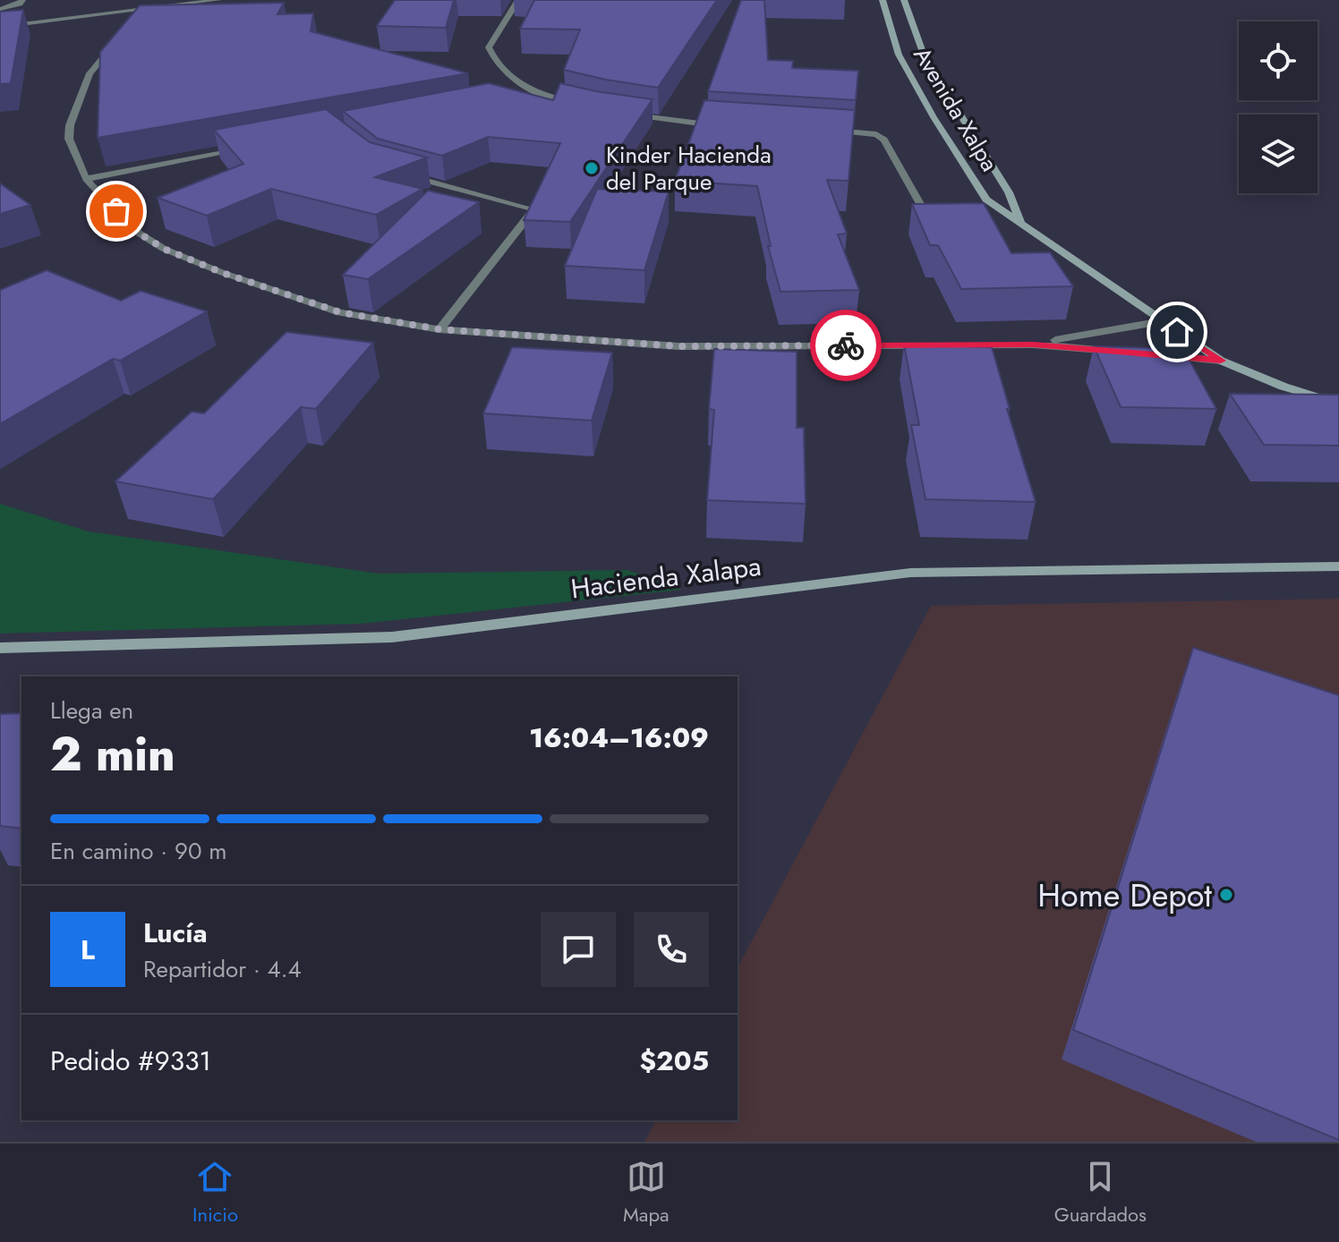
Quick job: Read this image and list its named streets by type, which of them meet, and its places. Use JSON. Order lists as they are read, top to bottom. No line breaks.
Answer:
{"streets":{"main road":["Avenida Xalpa","Hacienda Xalapa"]},"places":["Kinder Hacienda del Parque","Home Depot"],"page":{"heading":["2 min","Llega en","16:04–16:09"],"panel":["Lucía","Repartidor · 4.4","Pedido #9331","$205"],"bar":"En camino · 90 m","round":"L","tabs":["Inicio","Mapa","Guardados"]}}
